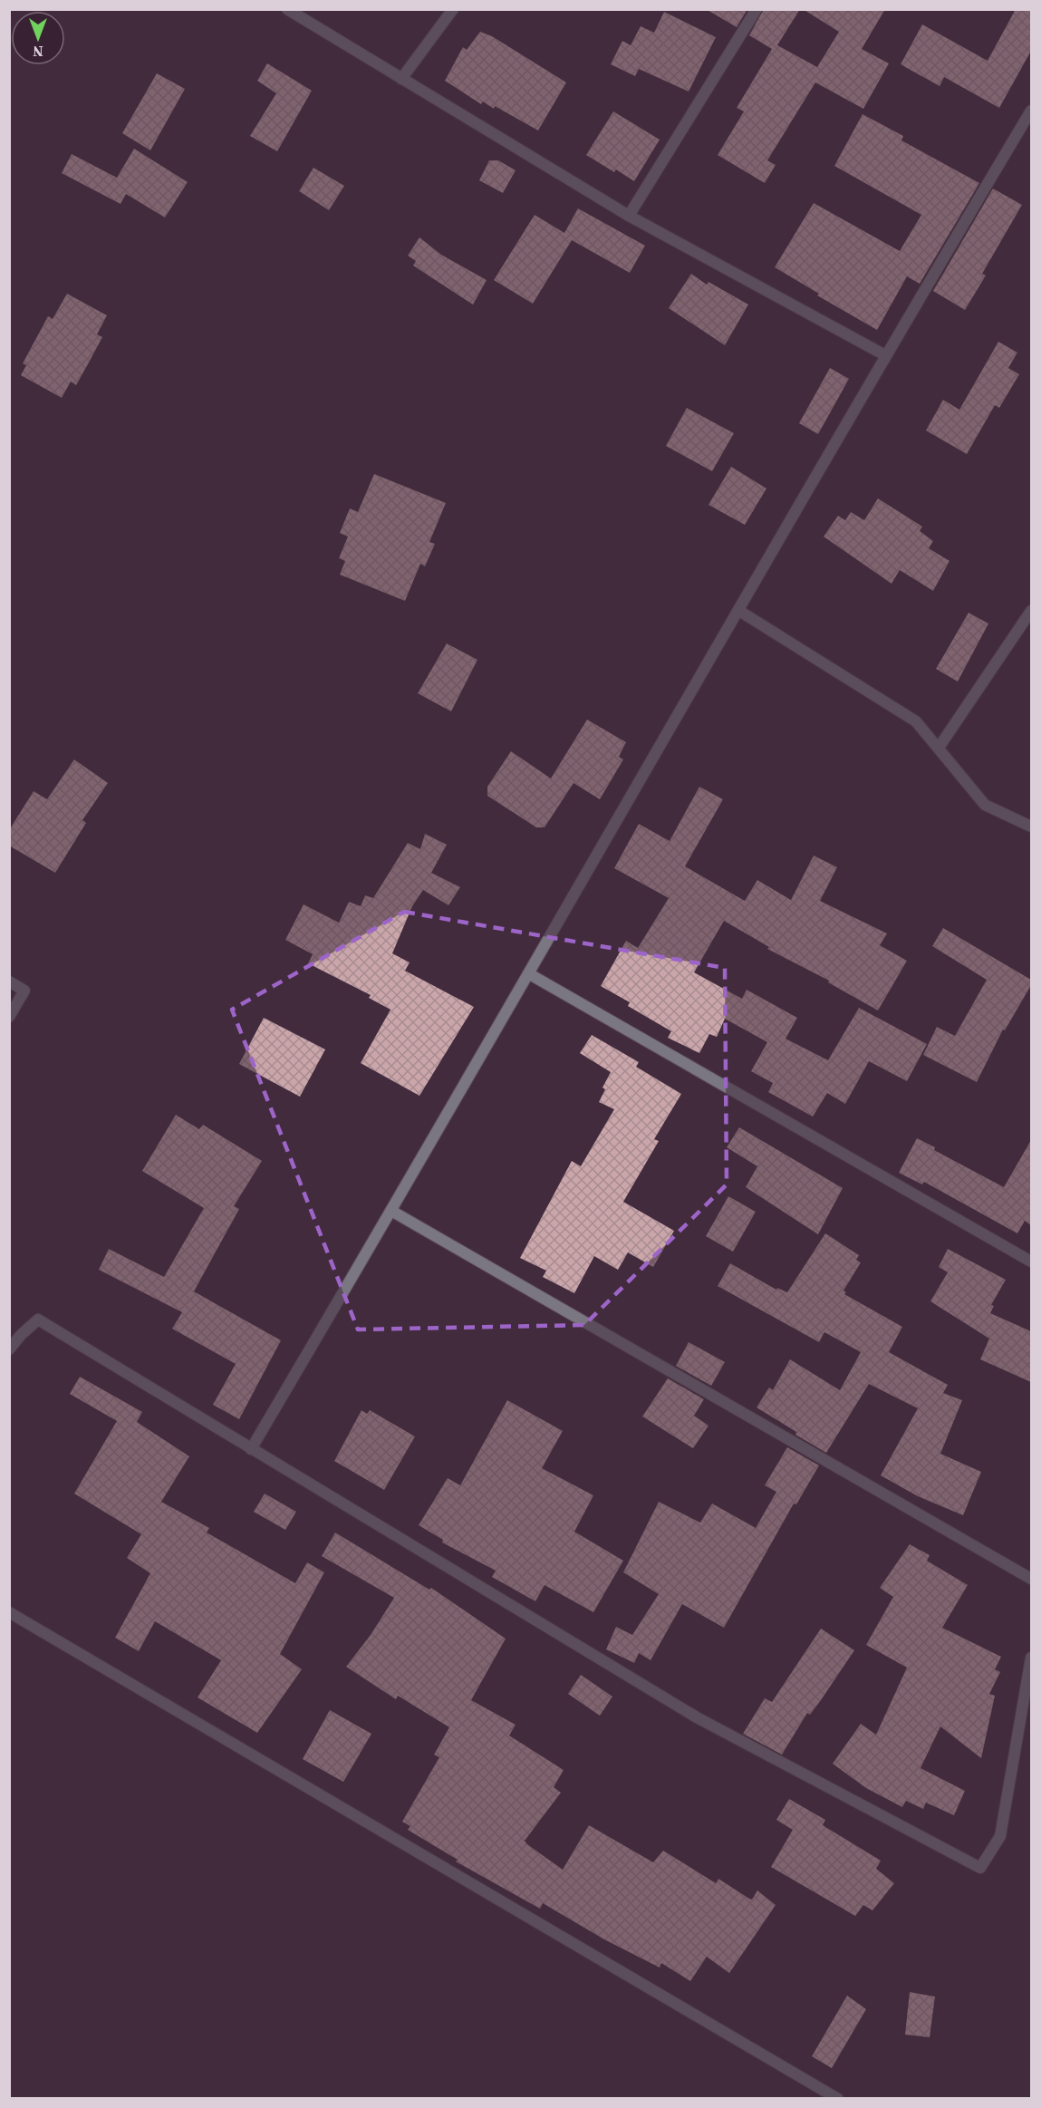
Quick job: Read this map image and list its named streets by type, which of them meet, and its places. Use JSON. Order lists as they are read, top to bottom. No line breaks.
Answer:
{"north":"bottom"}
